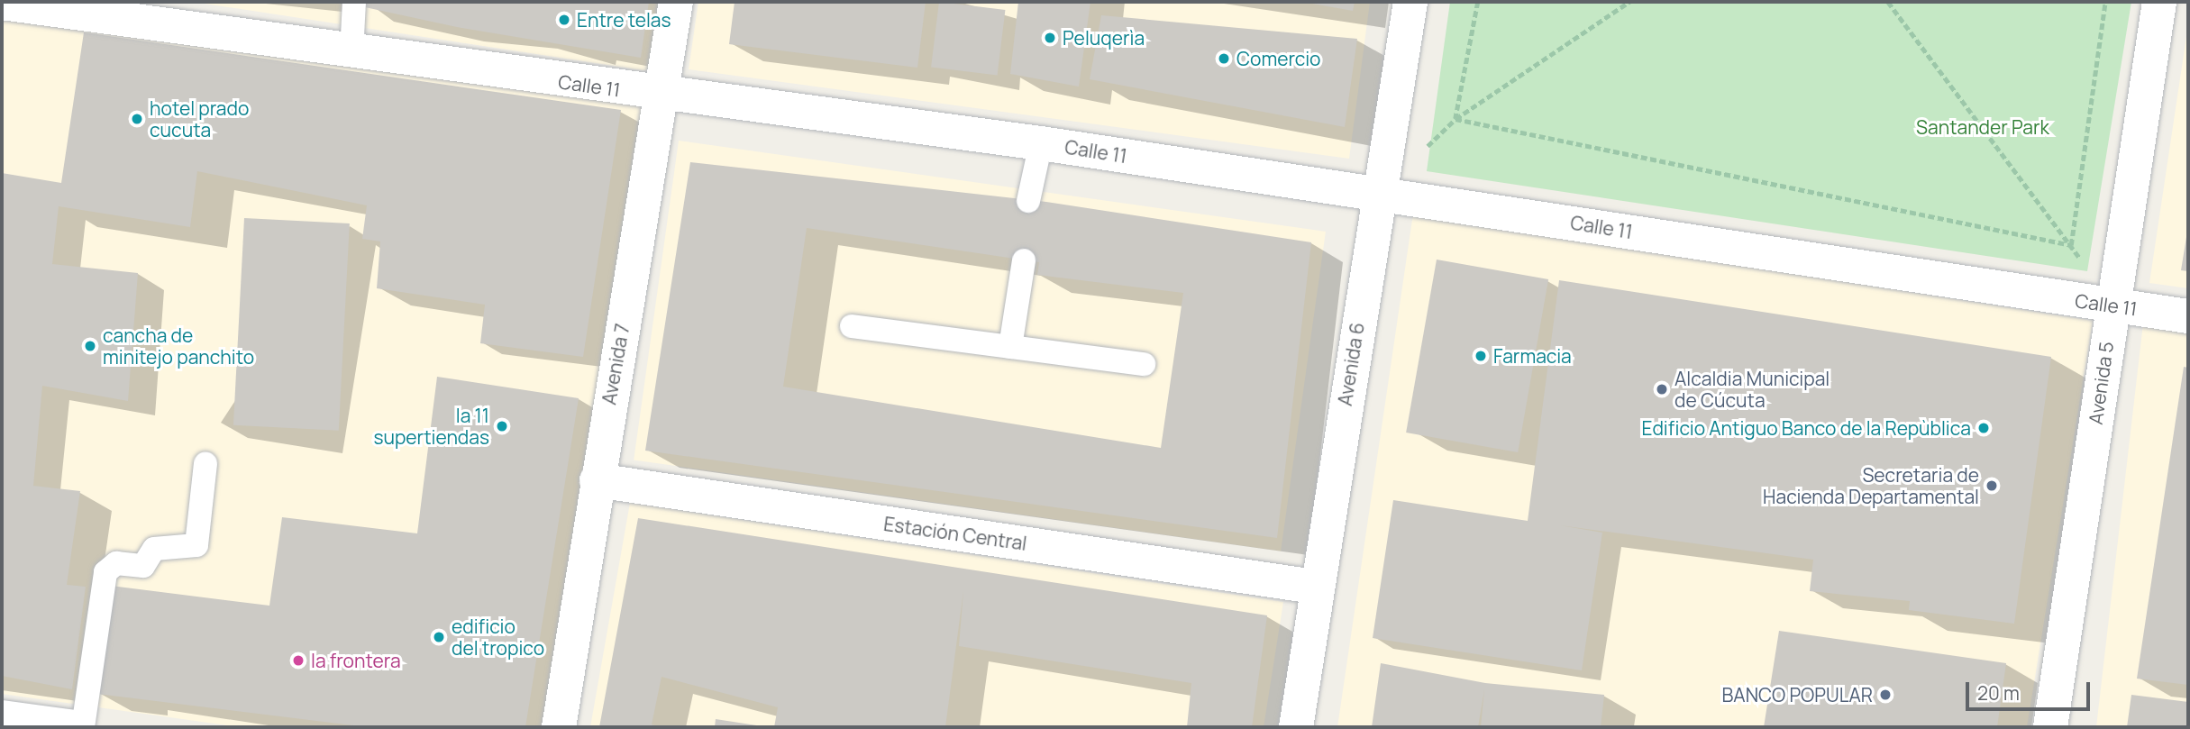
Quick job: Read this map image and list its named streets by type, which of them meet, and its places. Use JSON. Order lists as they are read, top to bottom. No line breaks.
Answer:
{"streets":{"street":["Calle 11","Avenida 7","Avenida 6","Avenida 5","Estación Central"]},"crossings":[["Calle 11","Avenida 7"],["Calle 11","Avenida 6"],["Calle 11","Avenida 5"],["Avenida 7","Estación Central"],["Avenida 6","Estación Central"]],"parks":["Santander Park"],"places":["Entre telas","Peluqerìa","Comercio","hotel prado cucuta","cancha de minitejo panchito","Farmacia","Alcaldia Municipal de Cúcuta","la 11 supertiendas","Edificio Antiguo Banco de la Repùblica","Secretaria de Hacienda Departamental","edificio del tropico","la frontera","BANCO POPULAR"],"scale_bar":"20 m"}
